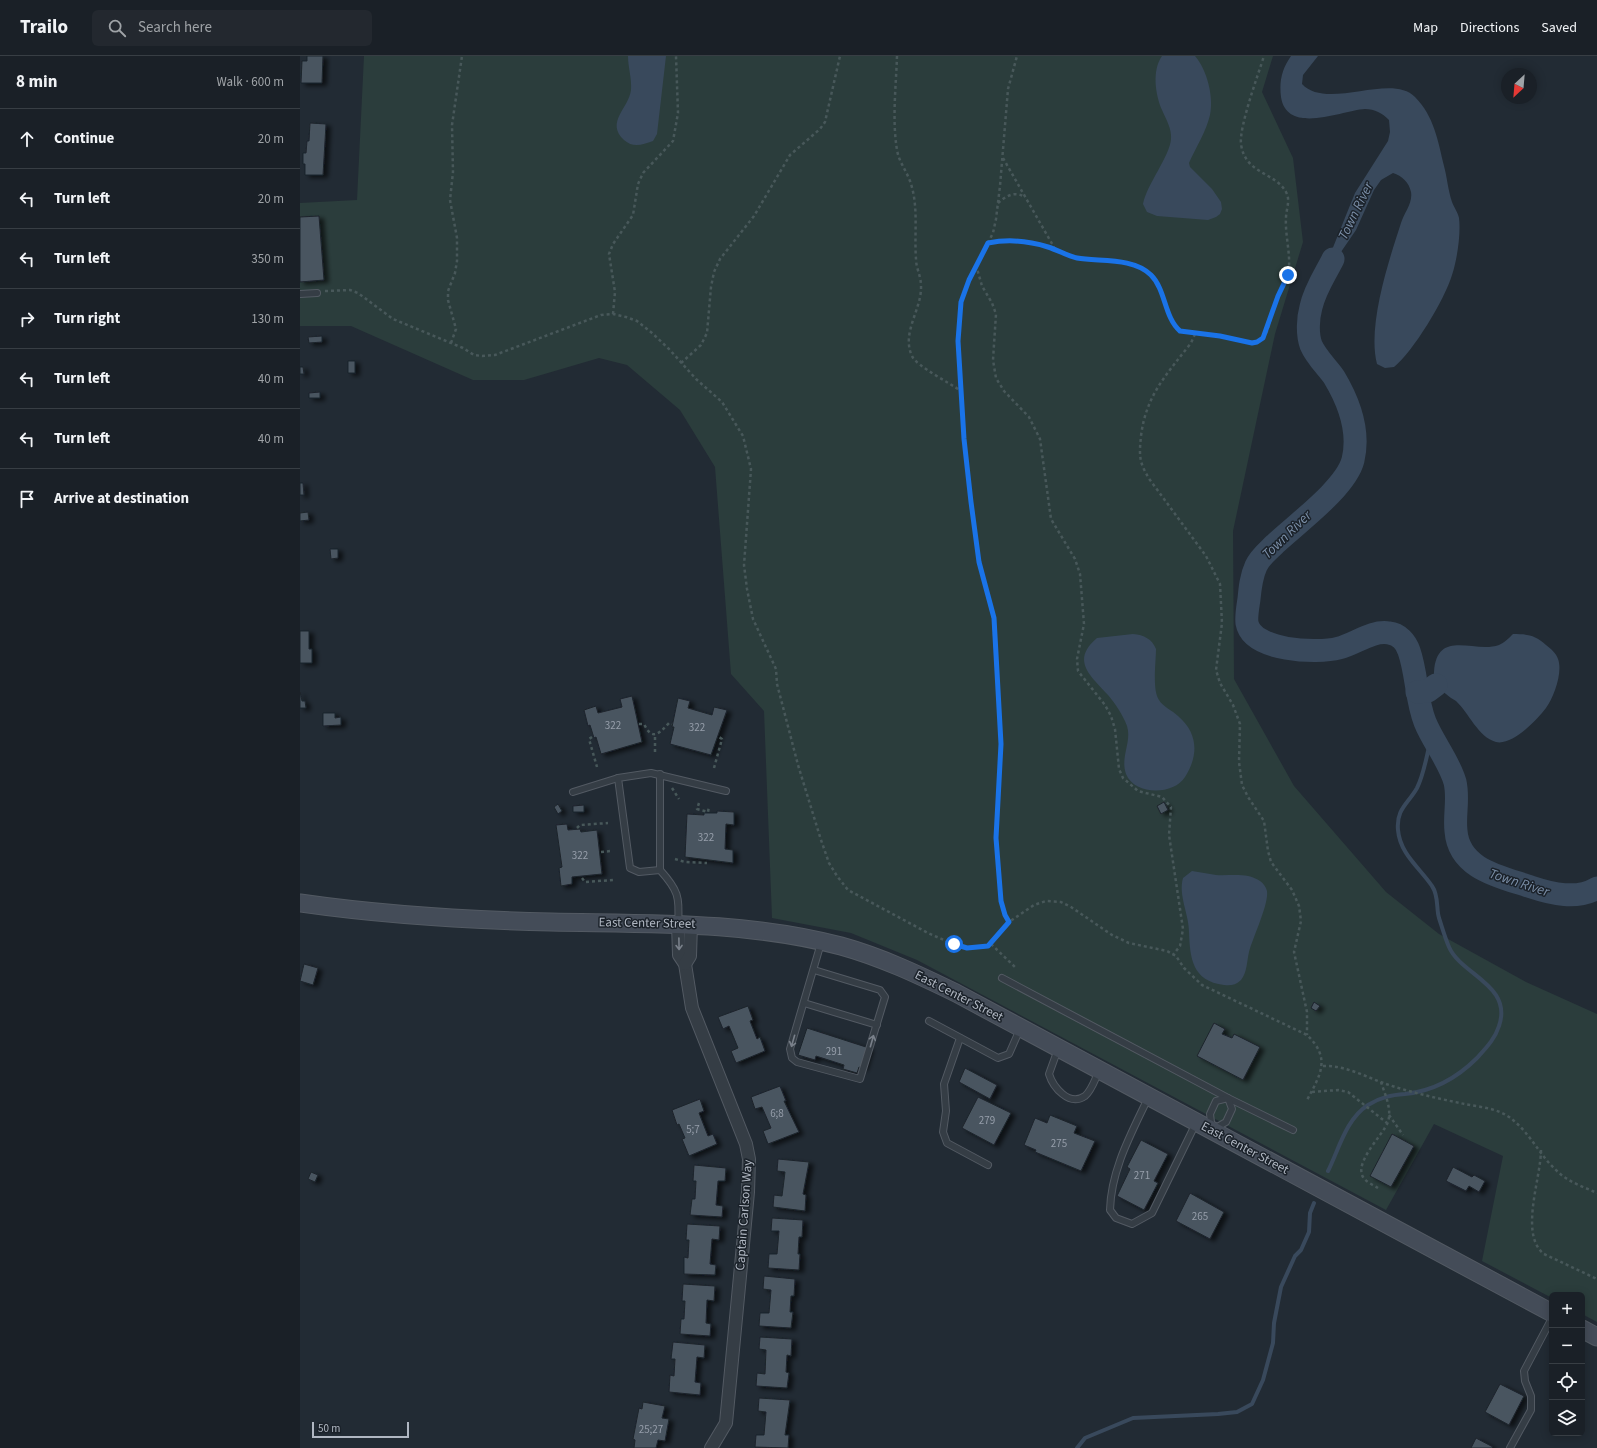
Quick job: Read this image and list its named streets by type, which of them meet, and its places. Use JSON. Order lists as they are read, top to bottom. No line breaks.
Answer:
{"streets":{"main road":["East Center Street"],"street":["Captain Carlson Way"]},"crossings":[["East Center Street","Captain Carlson Way"]],"water":["Town River"],"house_numbers":["322","322","322","322","291","6;8","279","5;7","275","271","265","25;27"],"scale_bar":"50 m","north":"bottom left","page":{"header":"Trailo","search":"Search here","nav":["Map","Directions","Saved"],"heading":["8 min","Walk · 600 m"],"list":[["Continue","20 m"],["Turn left","20 m"],["Turn left","350 m"],["Turn right","130 m"],["Turn left","40 m"],["Turn left","40 m"],"Arrive at destination"],"map_buttons":["+","−"],"scale":"50 m"}}
